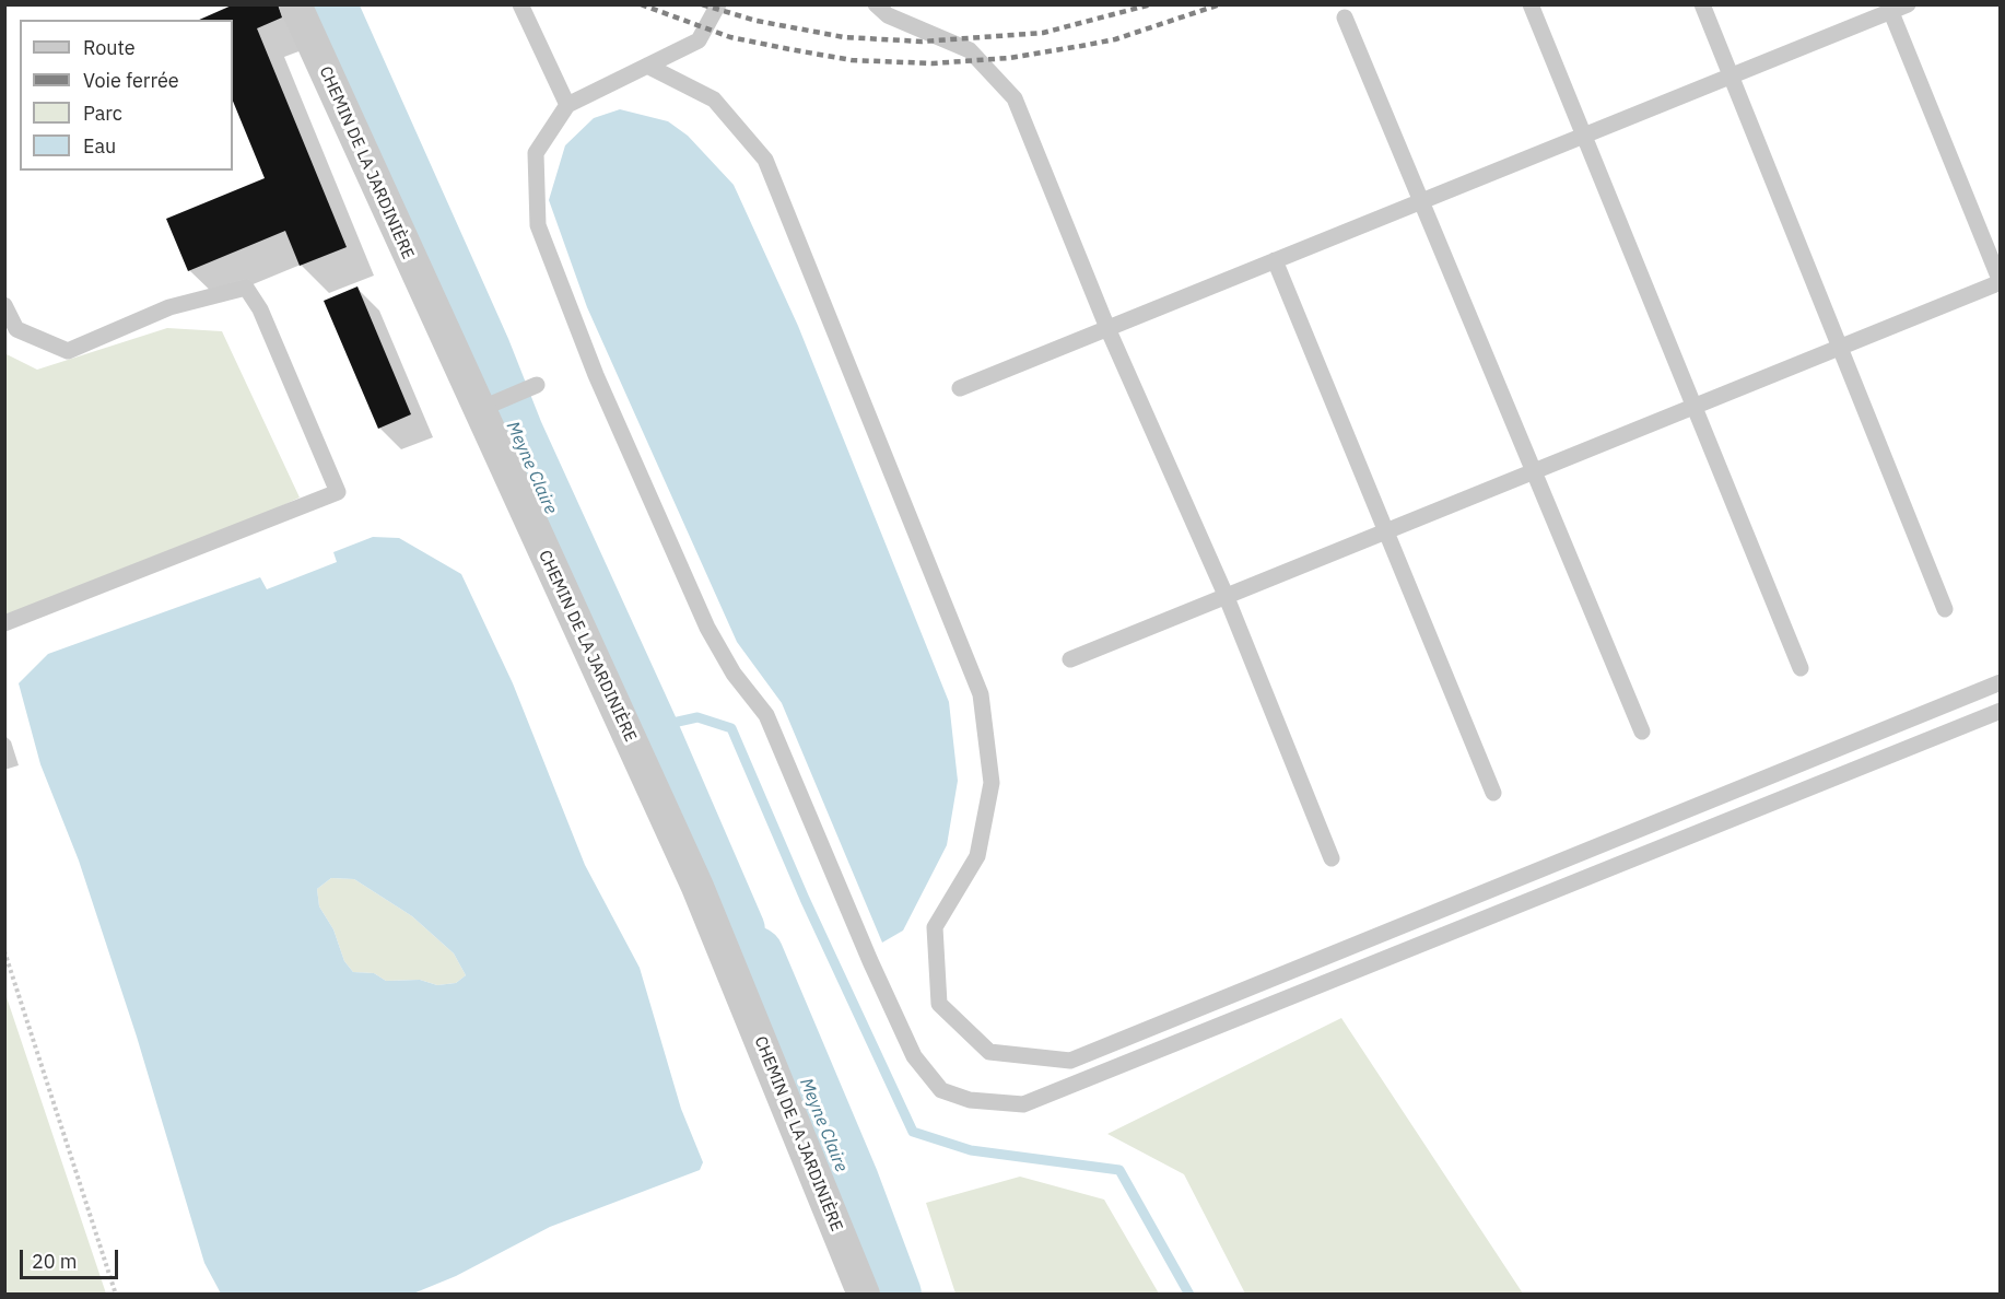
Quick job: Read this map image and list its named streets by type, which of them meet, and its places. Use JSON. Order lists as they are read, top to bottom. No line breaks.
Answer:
{"streets":{"street":["CHEMIN DE LA JARDINIÈRE"]},"water":["Meyne Claire"],"legend":["Route","Voie ferrée","Parc","Eau"],"scale_bar":"20 m"}
